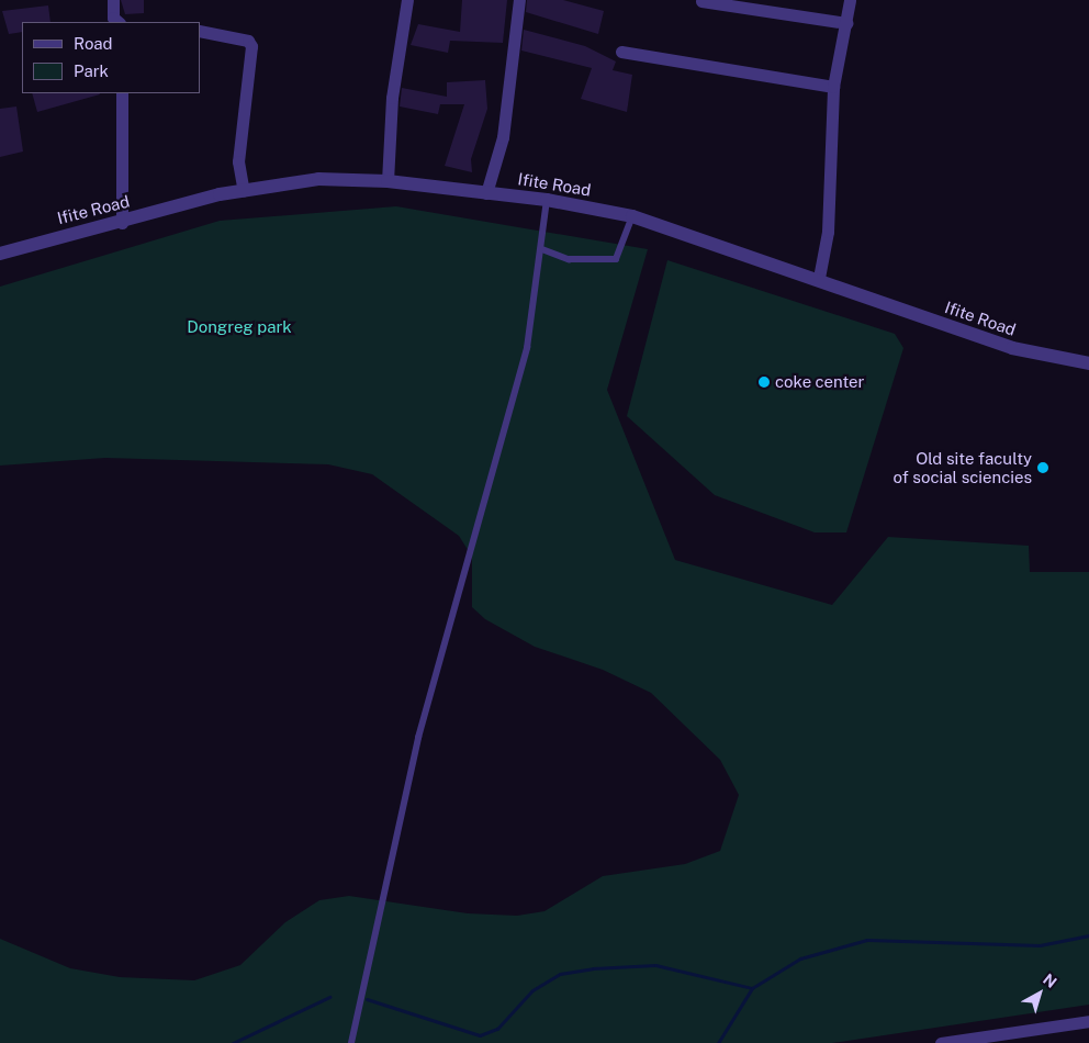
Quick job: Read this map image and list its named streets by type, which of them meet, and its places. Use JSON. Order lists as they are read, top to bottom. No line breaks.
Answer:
{"streets":{"street":["Ifite Road"]},"parks":["Dongreg park"],"places":["coke center","Old site faculty of social sciencies"],"legend":["Road","Park"],"north":"top right"}
